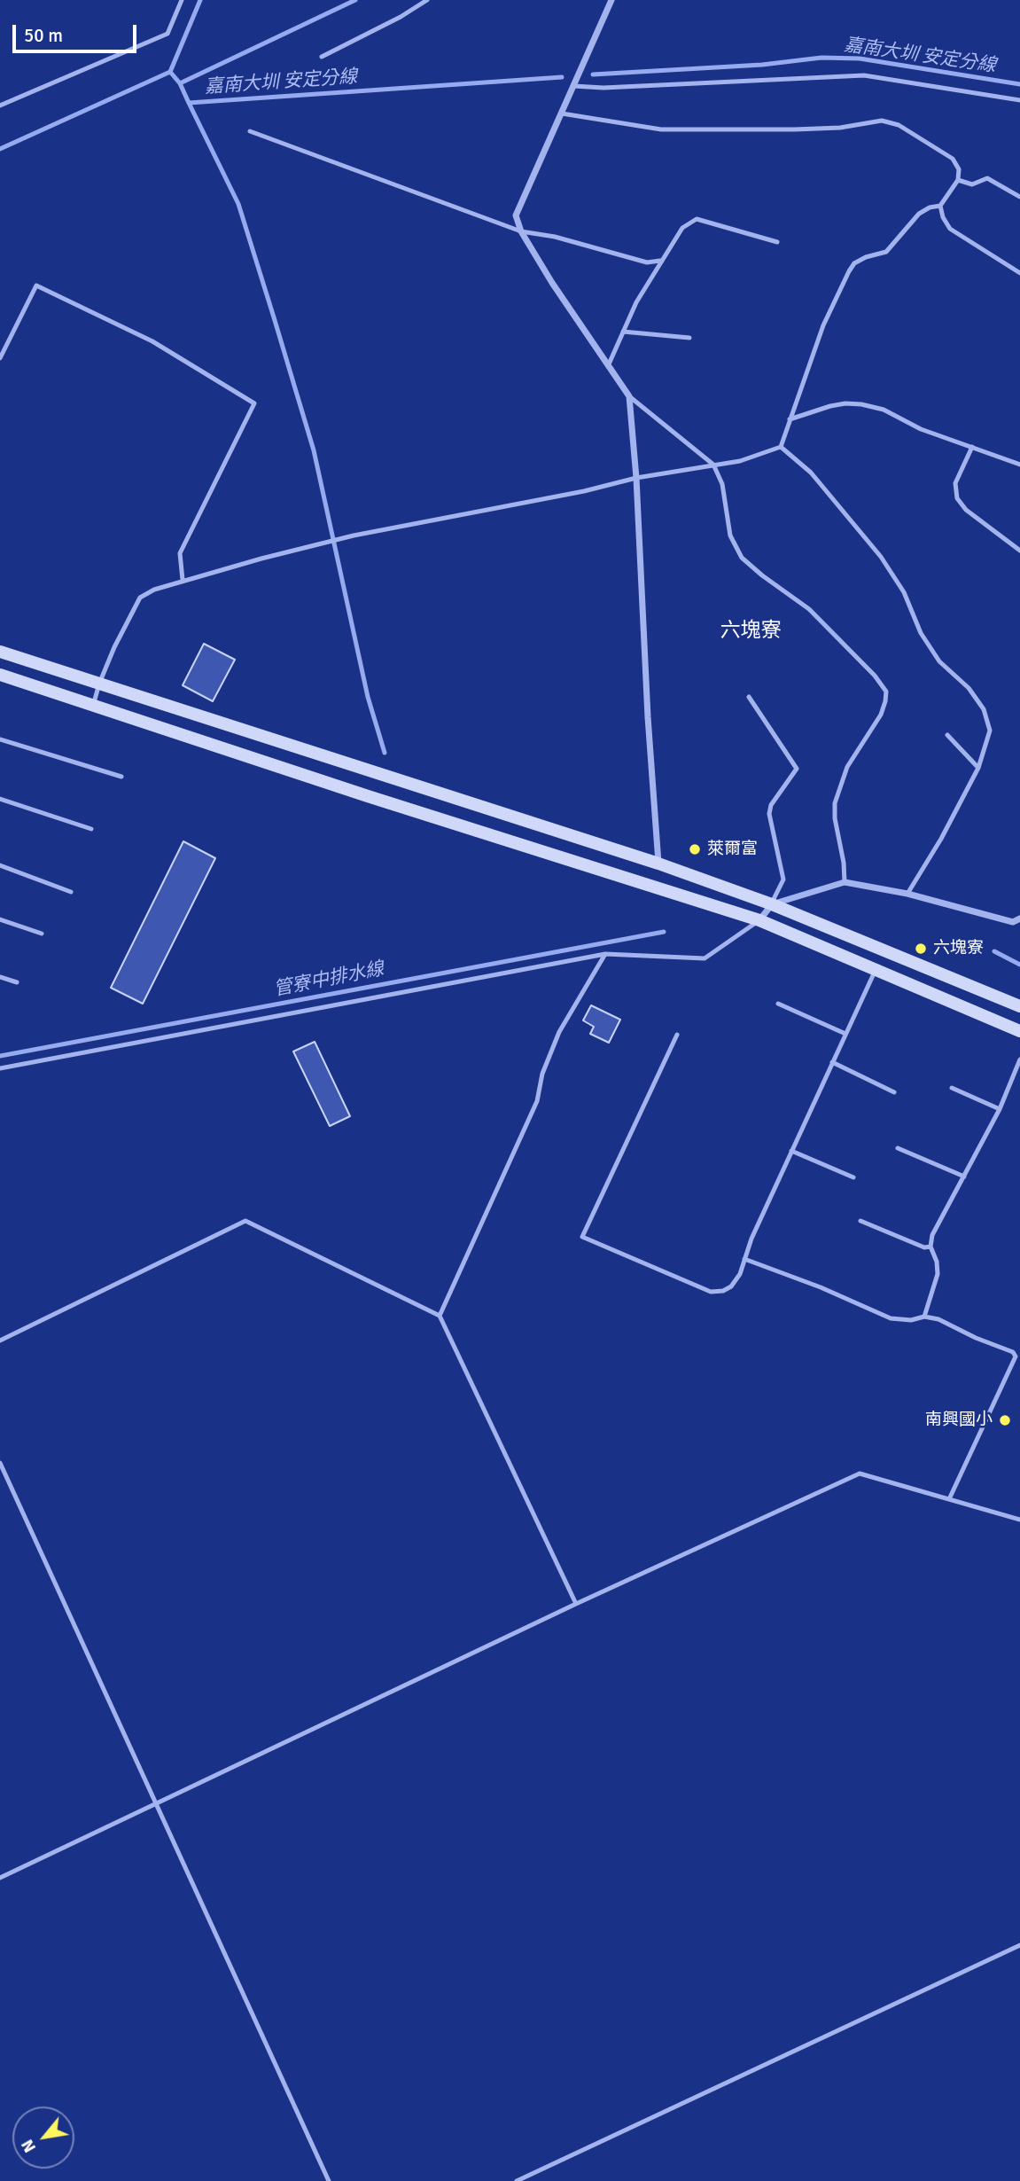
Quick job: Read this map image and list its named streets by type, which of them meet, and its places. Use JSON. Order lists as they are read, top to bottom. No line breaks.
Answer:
{"districts":["六塊寮"],"water":["嘉南大圳 安定分線","管寮中排水線"],"places":["萊爾富","六塊寮","南興國小"],"scale_bar":"50 m","north":"bottom left"}
